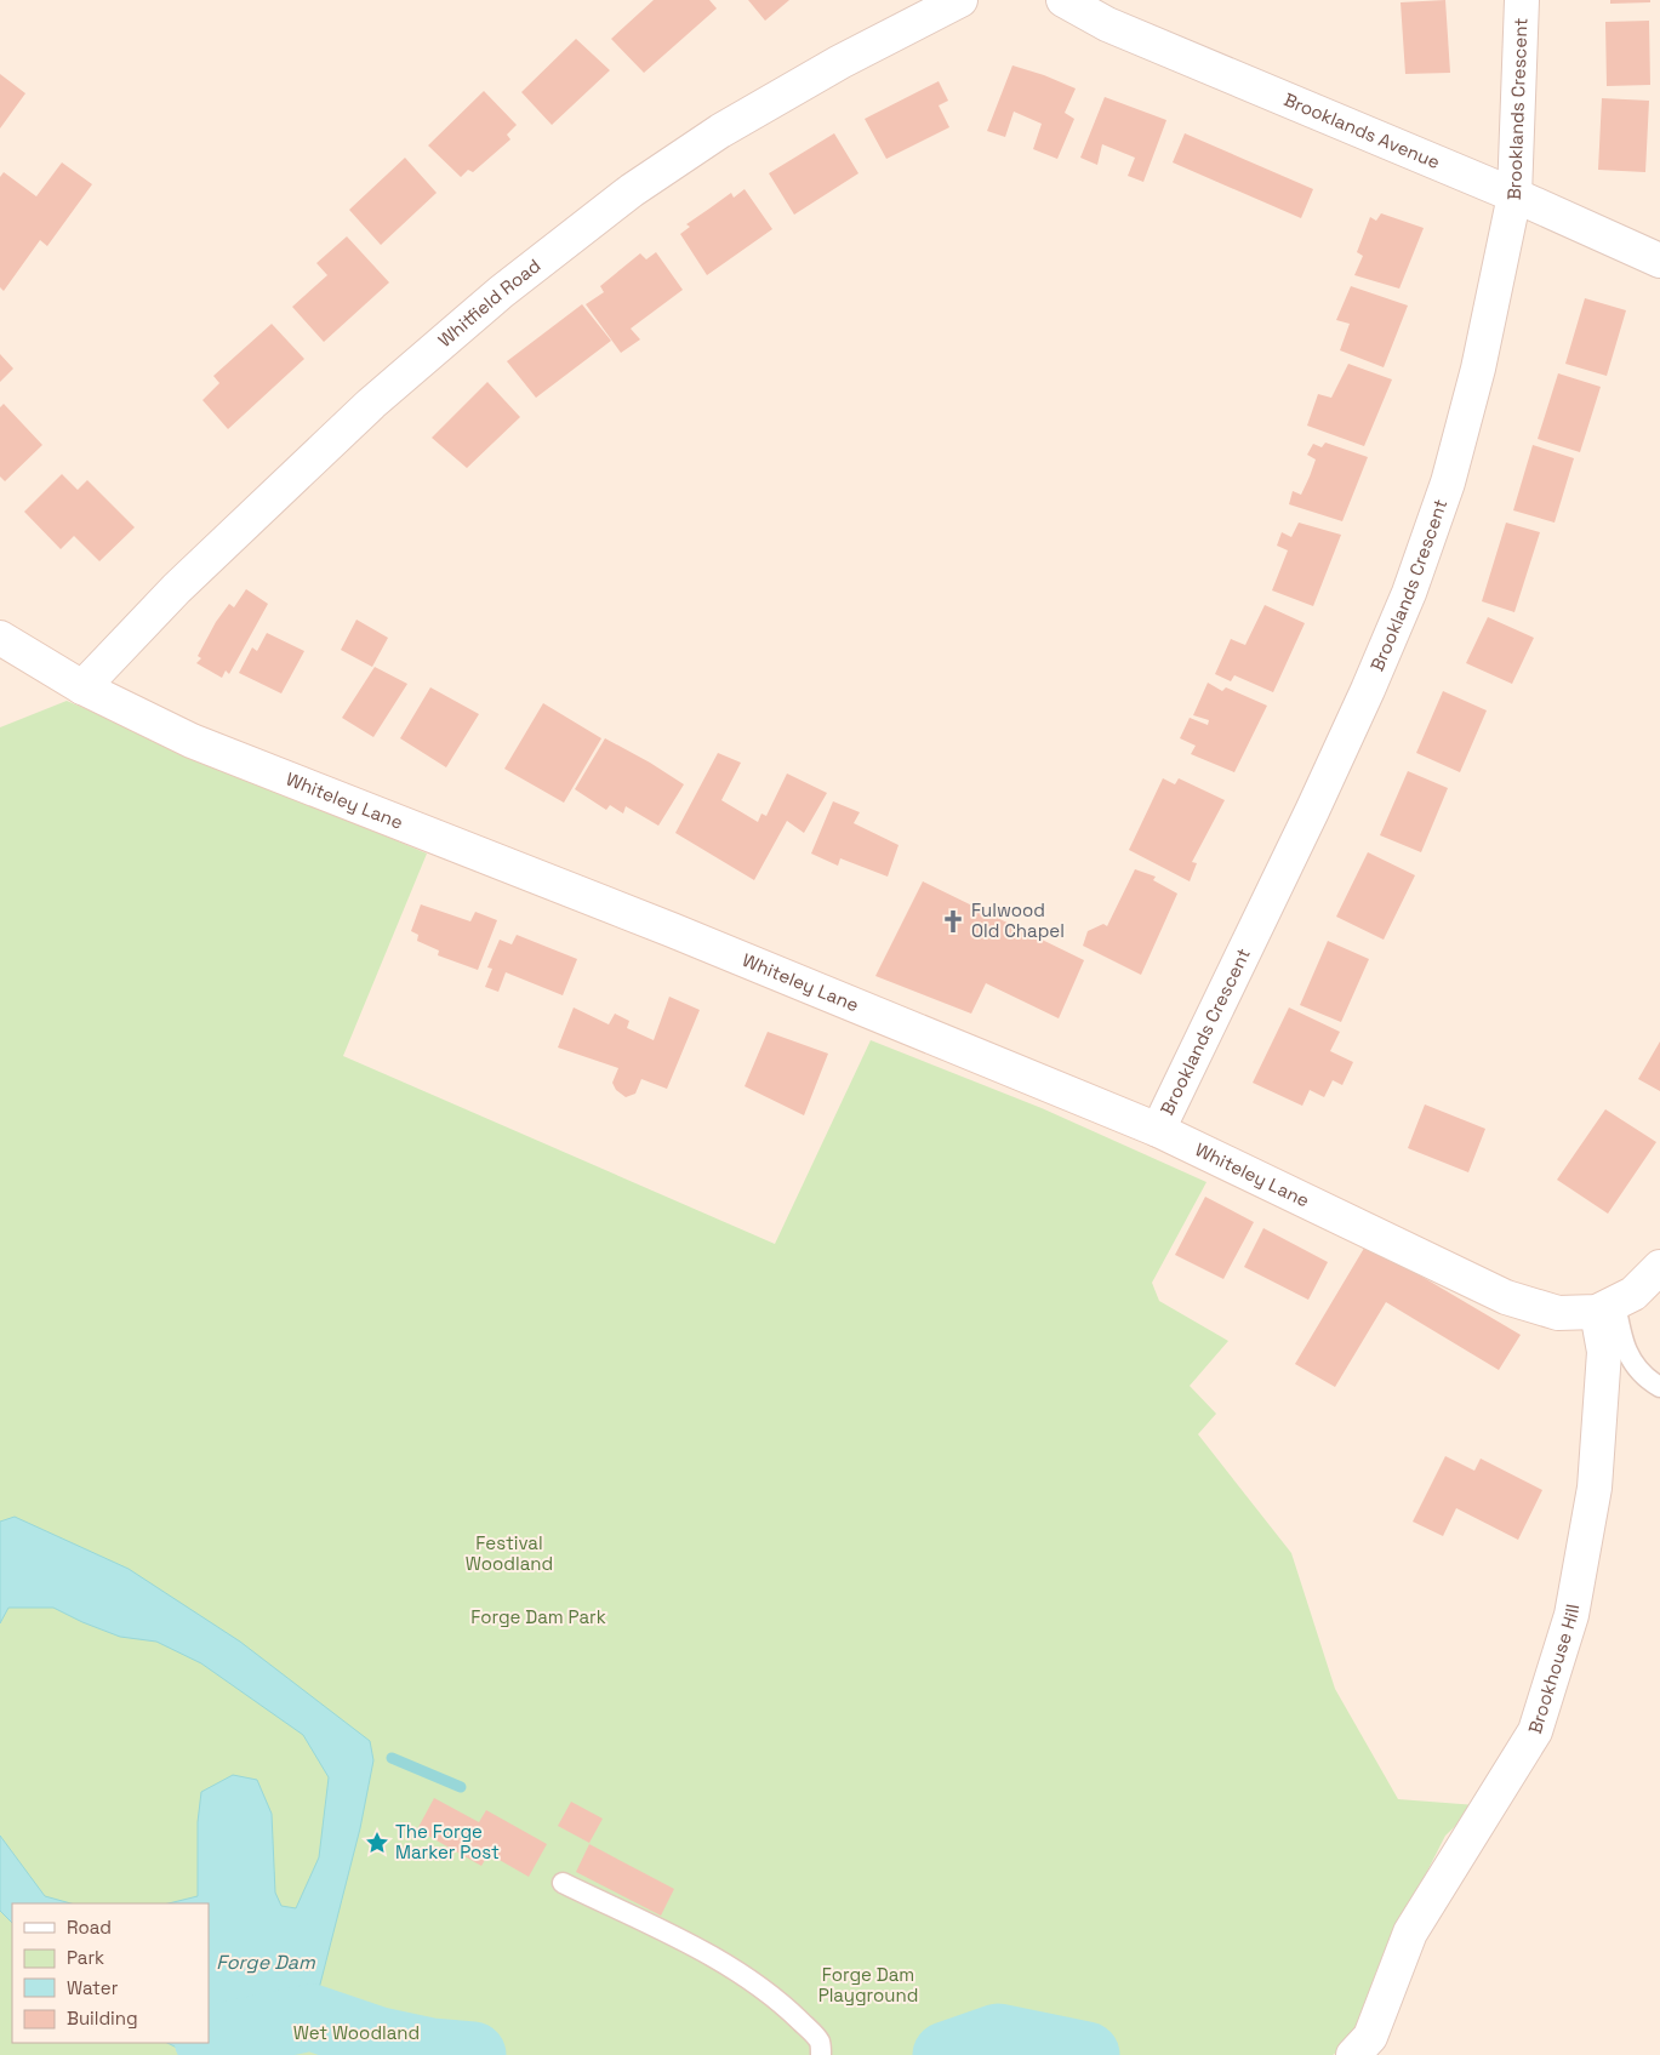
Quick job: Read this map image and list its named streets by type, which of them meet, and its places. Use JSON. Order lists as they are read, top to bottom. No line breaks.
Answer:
{"streets":{"street":["Brooklands Crescent","Brooklands Avenue","Whitfield Road","Whiteley Lane","Brookhouse Hill"]},"crossings":[["Brooklands Crescent","Brooklands Avenue"],["Brooklands Crescent","Whiteley Lane"],["Whitfield Road","Whiteley Lane"],["Whiteley Lane","Brookhouse Hill"]],"water":["Forge Dam"],"parks":["Festival Woodland","Forge Dam Park","Forge Dam Playground","Wet Woodland"],"places":{"church":["Fulwood Old Chapel"],"place":["The Forge Marker Post"]},"legend":["Road","Park","Water","Building"]}
